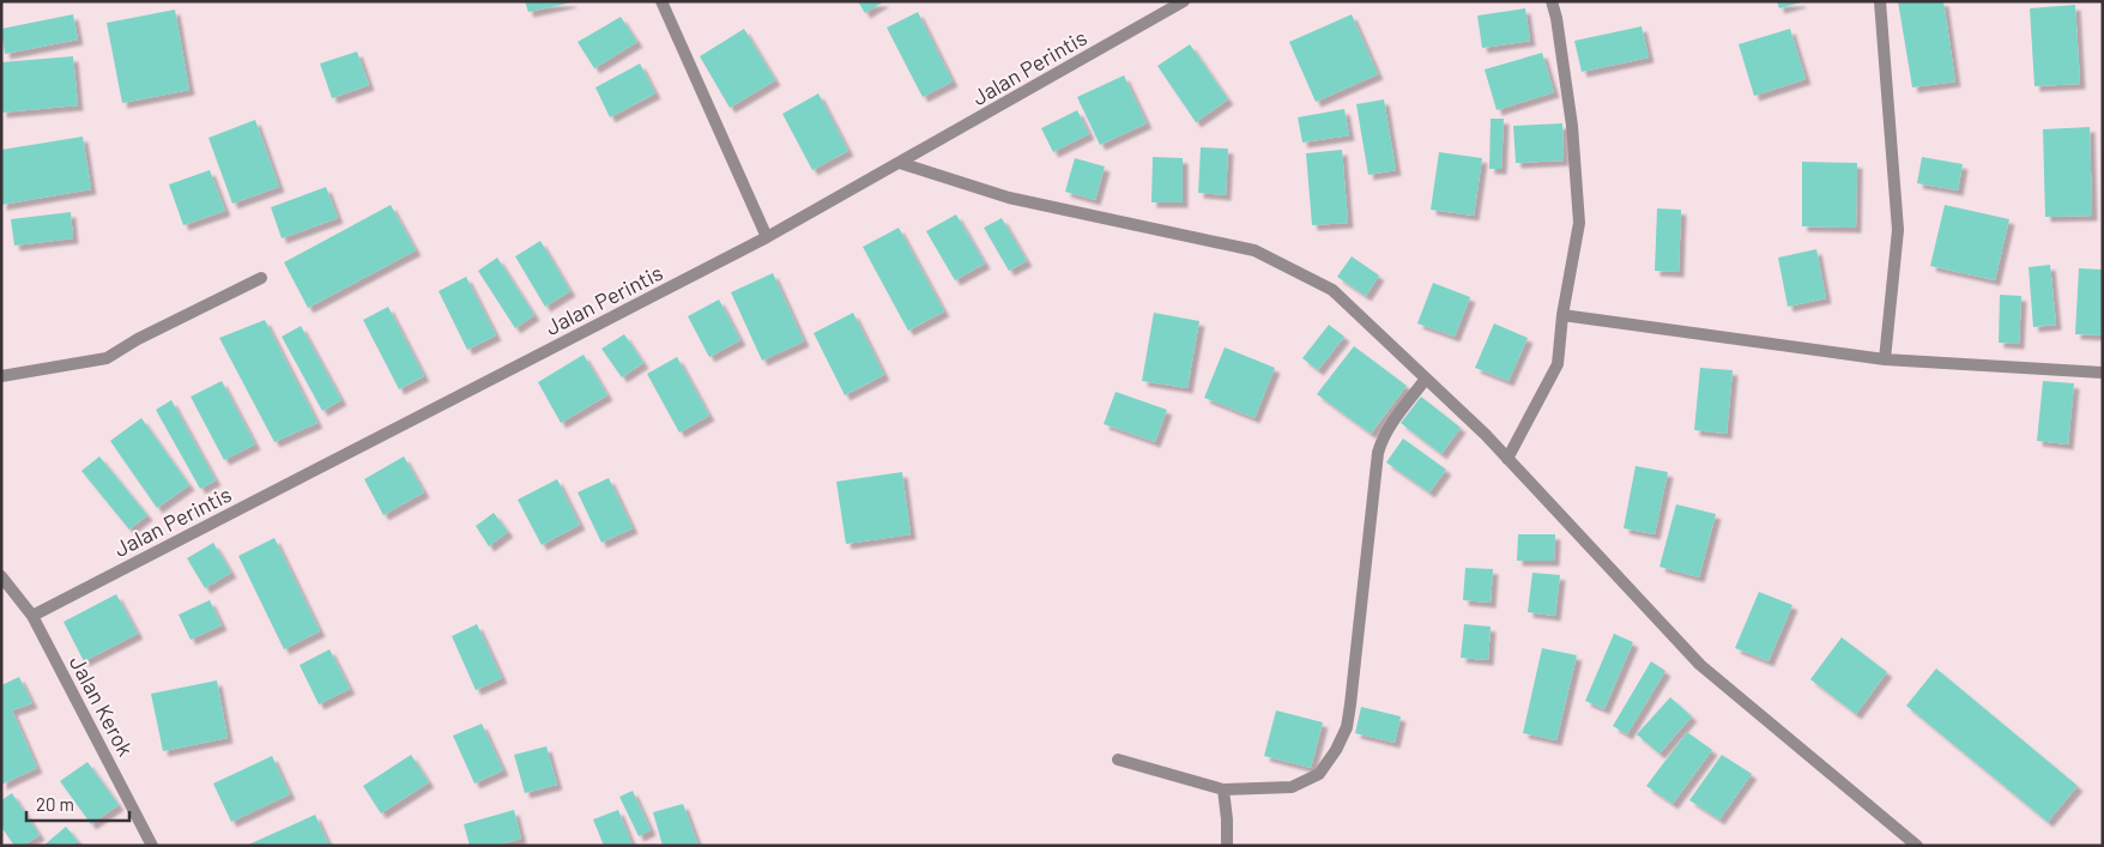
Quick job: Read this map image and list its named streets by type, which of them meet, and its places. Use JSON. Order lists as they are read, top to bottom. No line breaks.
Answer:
{"streets":{"street":["Jalan Perintis","Jalan Kerok"]},"crossings":[["Jalan Perintis","Jalan Kerok"]],"scale_bar":"20 m"}
